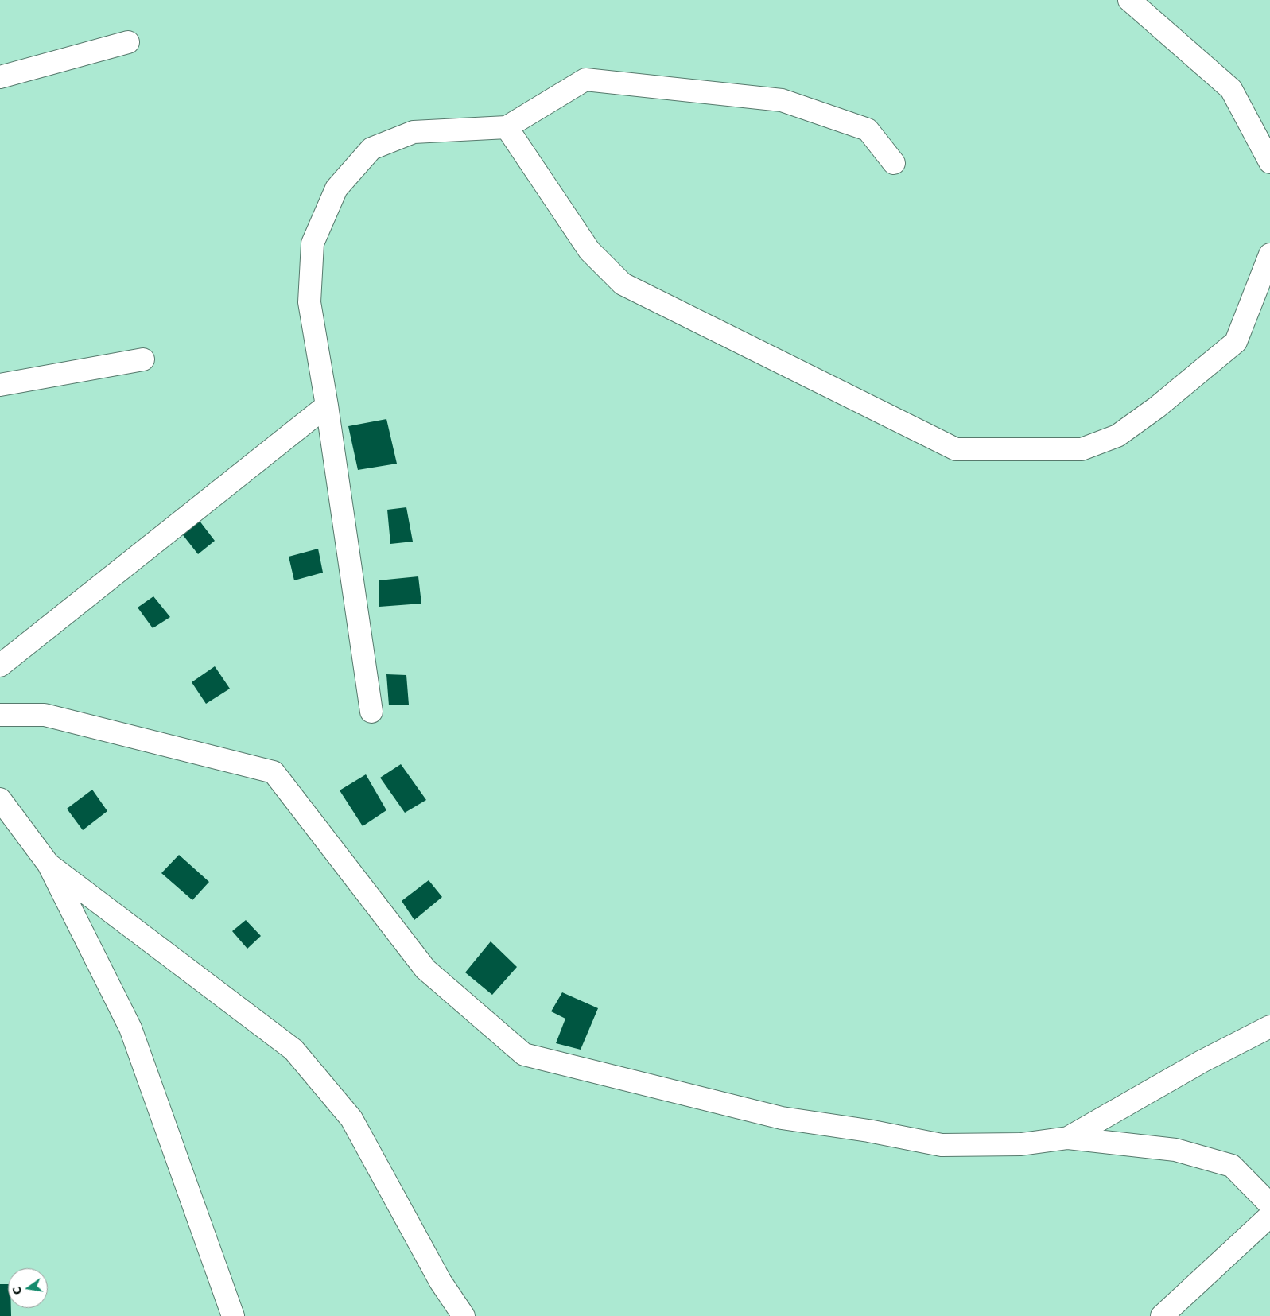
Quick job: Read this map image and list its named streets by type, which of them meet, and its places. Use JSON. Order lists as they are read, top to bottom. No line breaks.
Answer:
{"north":"left"}
